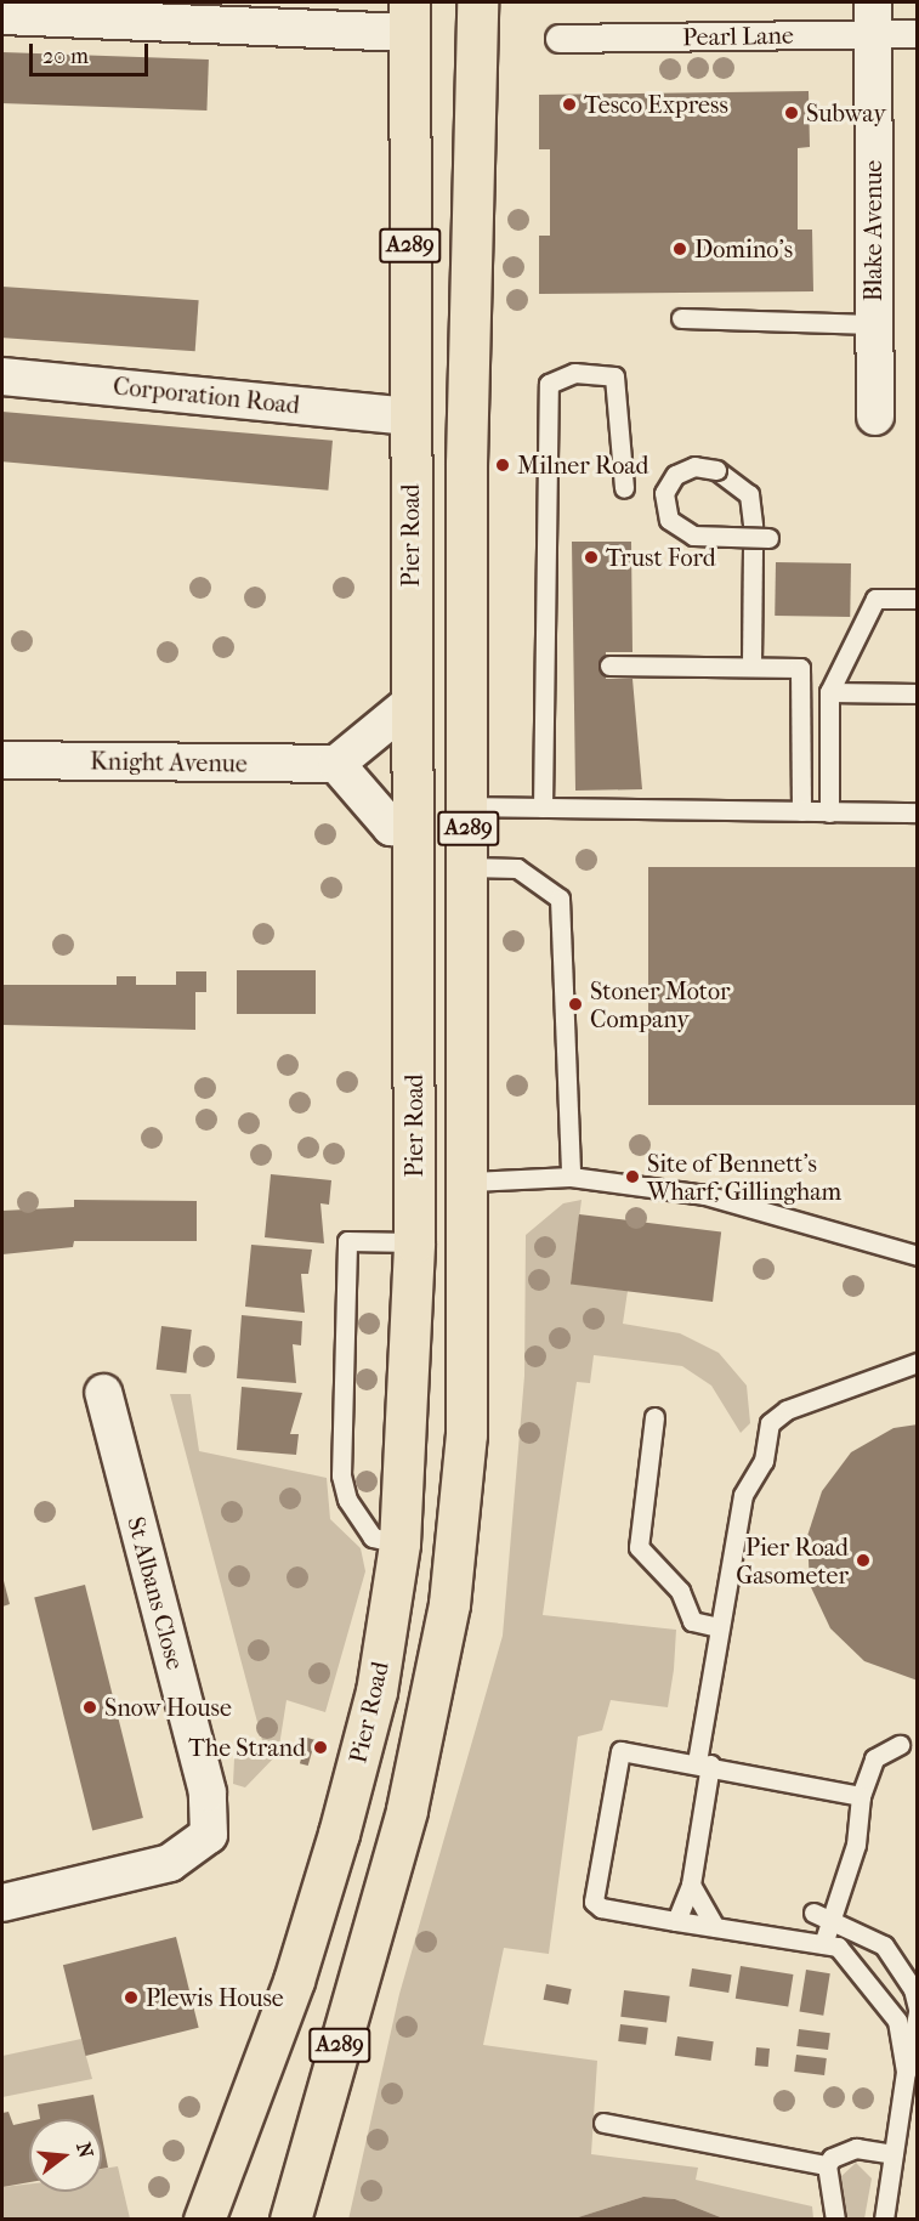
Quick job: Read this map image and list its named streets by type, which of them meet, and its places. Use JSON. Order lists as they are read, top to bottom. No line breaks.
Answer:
{"streets":{"main road":["A289","Pier Road"],"street":["Pearl Lane","Blake Avenue","Corporation Road","Knight Avenue","St Albans Close"]},"crossings":[["Pearl Lane","Blake Avenue"],["Corporation Road","Pier Road"]],"places":["Tesco Express","Subway","Domino's","Milner Road","Trust Ford","Stoner Motor Company","Site of Bennett's Wharf, Gillingham","Pier Road Gasometer","Snow House","The Strand","Plewis House"],"scale_bar":"20 m","north":"right"}
